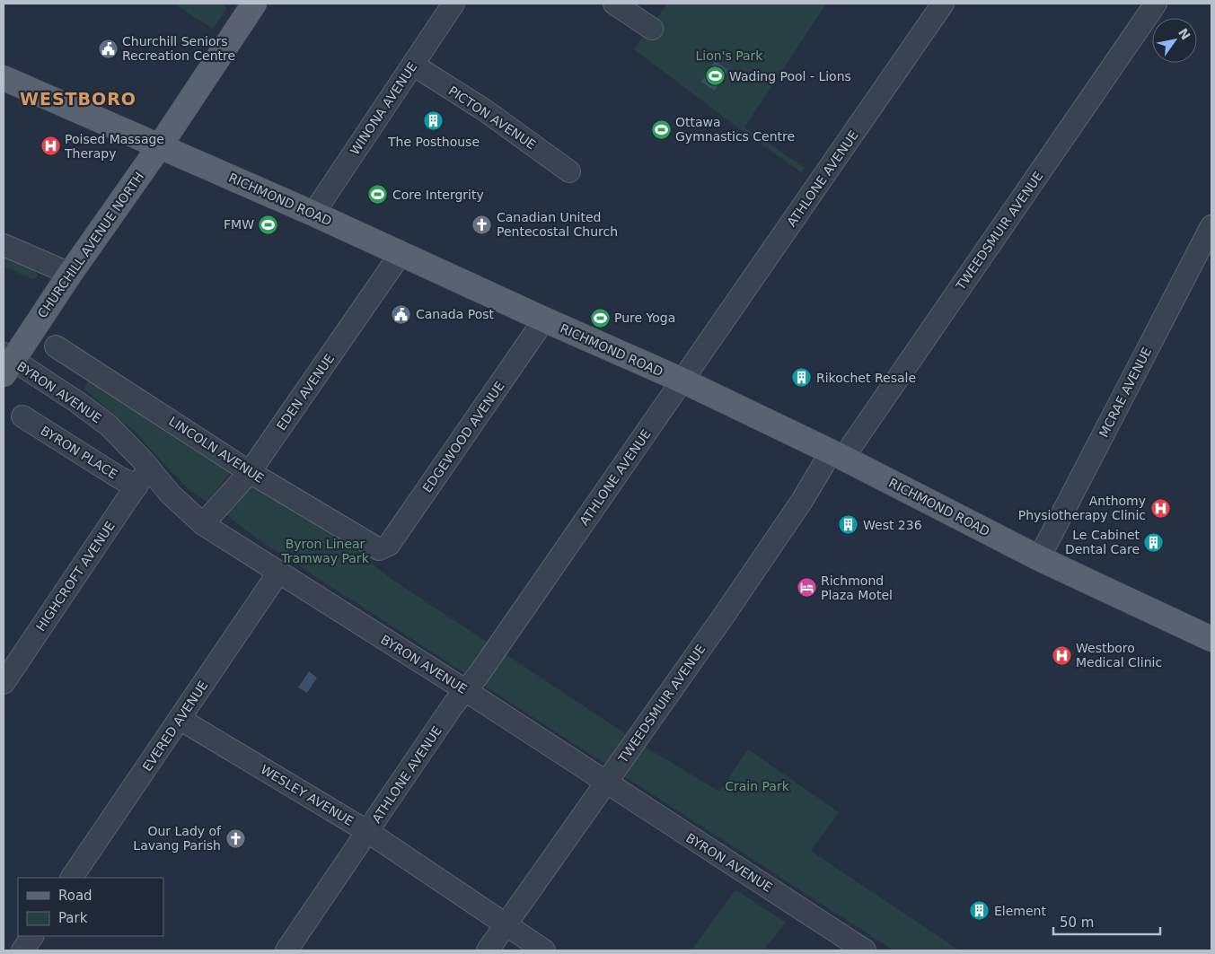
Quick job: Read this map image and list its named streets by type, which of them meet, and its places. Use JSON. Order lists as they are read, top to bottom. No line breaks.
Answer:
{"streets":{"main road":["RICHMOND ROAD","CHURCHILL AVENUE NORTH"],"street":["WINONA AVENUE","PICTON AVENUE","ATHLONE AVENUE","TWEEDSMUIR AVENUE","BYRON AVENUE","EDEN AVENUE","MCRAE AVENUE","EDGEWOOD AVENUE","LINCOLN AVENUE","BYRON PLACE","HIGHCROFT AVENUE","EVERED AVENUE","WESLEY AVENUE"]},"crossings":[["WINONA AVENUE","PICTON AVENUE"],["WINONA AVENUE","RICHMOND ROAD"],["ATHLONE AVENUE","RICHMOND ROAD"],["ATHLONE AVENUE","BYRON AVENUE"],["ATHLONE AVENUE","WESLEY AVENUE"],["RICHMOND ROAD","TWEEDSMUIR AVENUE"],["RICHMOND ROAD","CHURCHILL AVENUE NORTH"],["RICHMOND ROAD","EDEN AVENUE"],["RICHMOND ROAD","MCRAE AVENUE"],["RICHMOND ROAD","EDGEWOOD AVENUE"],["TWEEDSMUIR AVENUE","BYRON AVENUE"],["TWEEDSMUIR AVENUE","WESLEY AVENUE"],["CHURCHILL AVENUE NORTH","BYRON AVENUE"],["BYRON AVENUE","EDEN AVENUE"],["BYRON AVENUE","HIGHCROFT AVENUE"],["BYRON AVENUE","EVERED AVENUE"],["EDEN AVENUE","LINCOLN AVENUE"],["EDGEWOOD AVENUE","LINCOLN AVENUE"],["BYRON PLACE","HIGHCROFT AVENUE"],["EVERED AVENUE","WESLEY AVENUE"]],"districts":["WESTBORO"],"parks":["Lion's Park","Byron Linear Tramway Park","Crain Park"],"places":{"public building":["Churchill Seniors Recreation Centre","Canada Post"],"sports":["Wading Pool - Lions","Ottawa Gymnastics Centre","Core Intergrity","FMW","Pure Yoga"],"building":["The Posthouse","Rikochet Resale","West 236","Le Cabinet Dental Care","Element"],"hospital":["Poised Massage Therapy","Anthomy Physiotherapy Clinic","Westboro Medical Clinic"],"church":["Canadian United Pentecostal Church","Our Lady of Lavang Parish"],"hotel":["Richmond Plaza Motel"]},"legend":["Road","Park"],"scale_bar":"50 m","north":"top right"}
